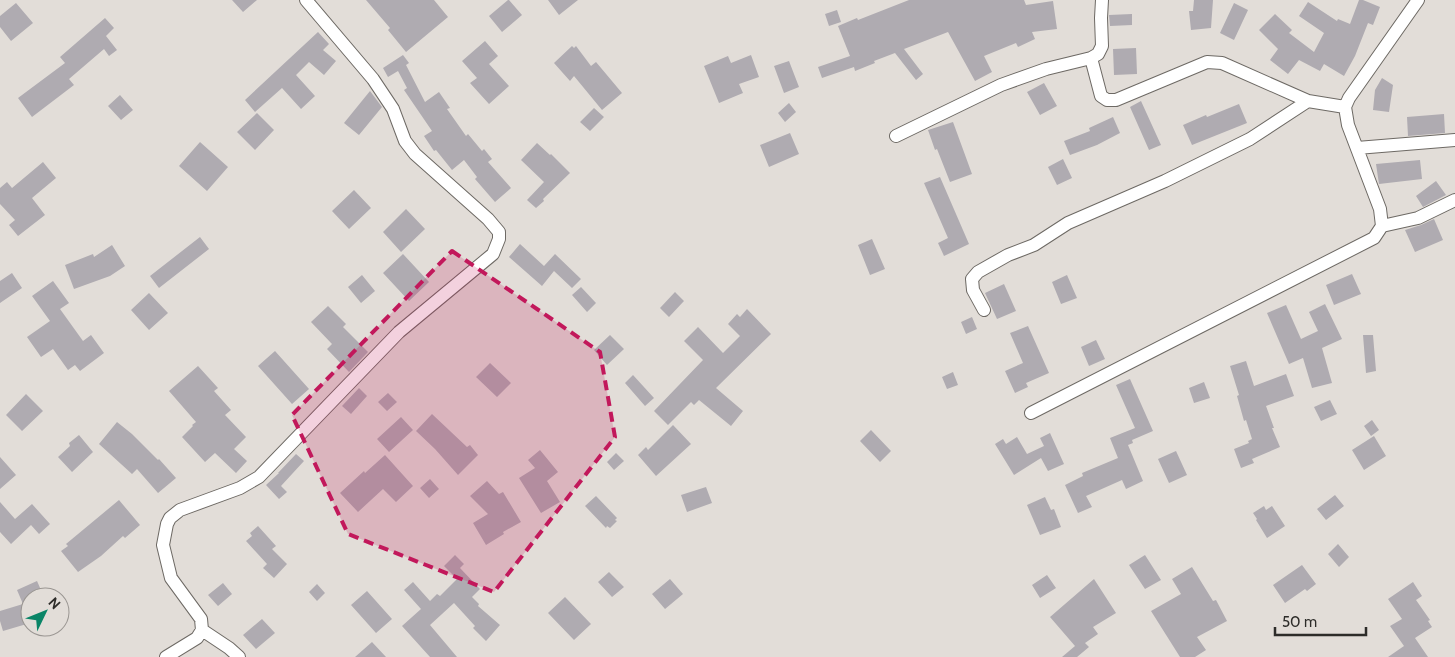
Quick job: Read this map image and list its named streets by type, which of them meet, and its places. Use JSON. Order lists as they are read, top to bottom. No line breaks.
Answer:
{"scale_bar":"50 m","north":"top right"}
